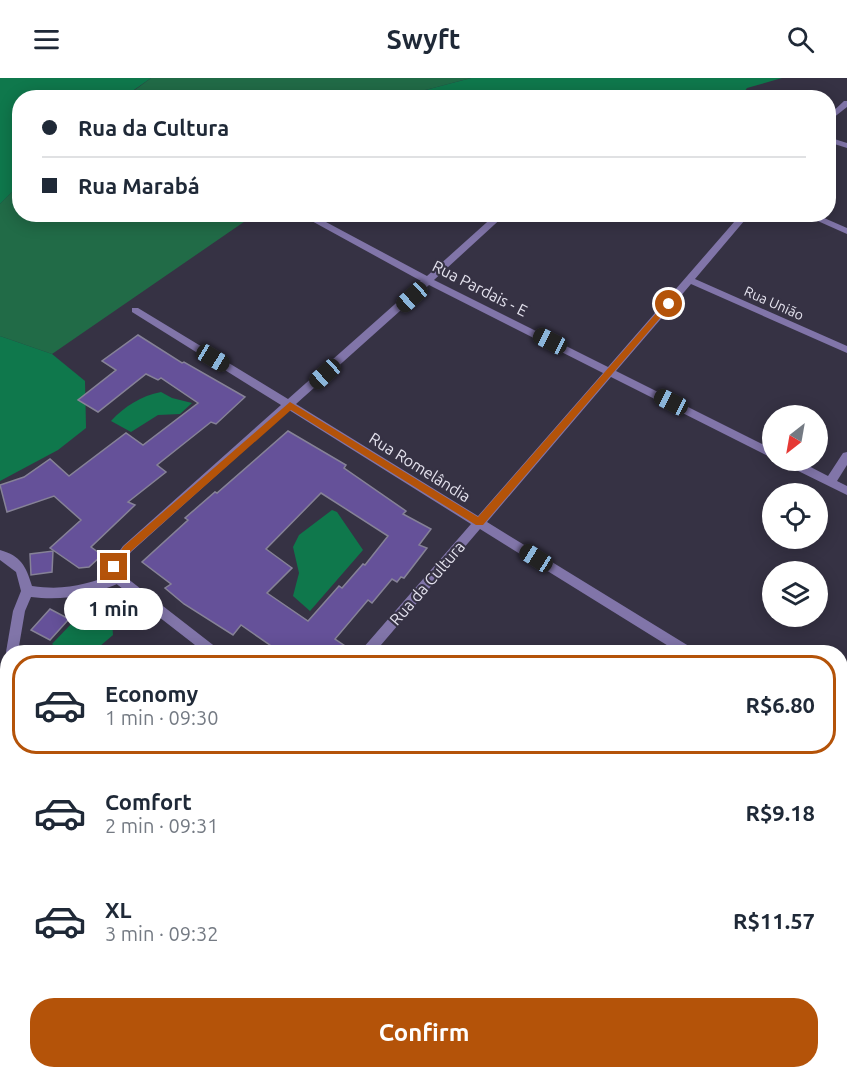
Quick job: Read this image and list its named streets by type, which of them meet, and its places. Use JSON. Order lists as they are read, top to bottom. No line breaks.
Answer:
{"streets":{"street":["Rua Pardais - E","Rua União","Rua Romelândia","Rua da Cultura"]},"crossings":[["Rua Pardais - E","Rua da Cultura"],["Rua União","Rua da Cultura"],["Rua Romelândia","Rua da Cultura"]],"north":"bottom left","page":{"header":"Swyft","banner":["Rua da Cultura","Rua Marabá"],"bubble":"1 min","list":[{"name":"Economy","note":"1 min · 09:30","value":"R$6.80"},{"name":"Comfort","note":"2 min · 09:31","value":"R$9.18"},{"name":"XL","note":"3 min · 09:32","value":"R$11.57"}],"buttons":"Confirm"}}
